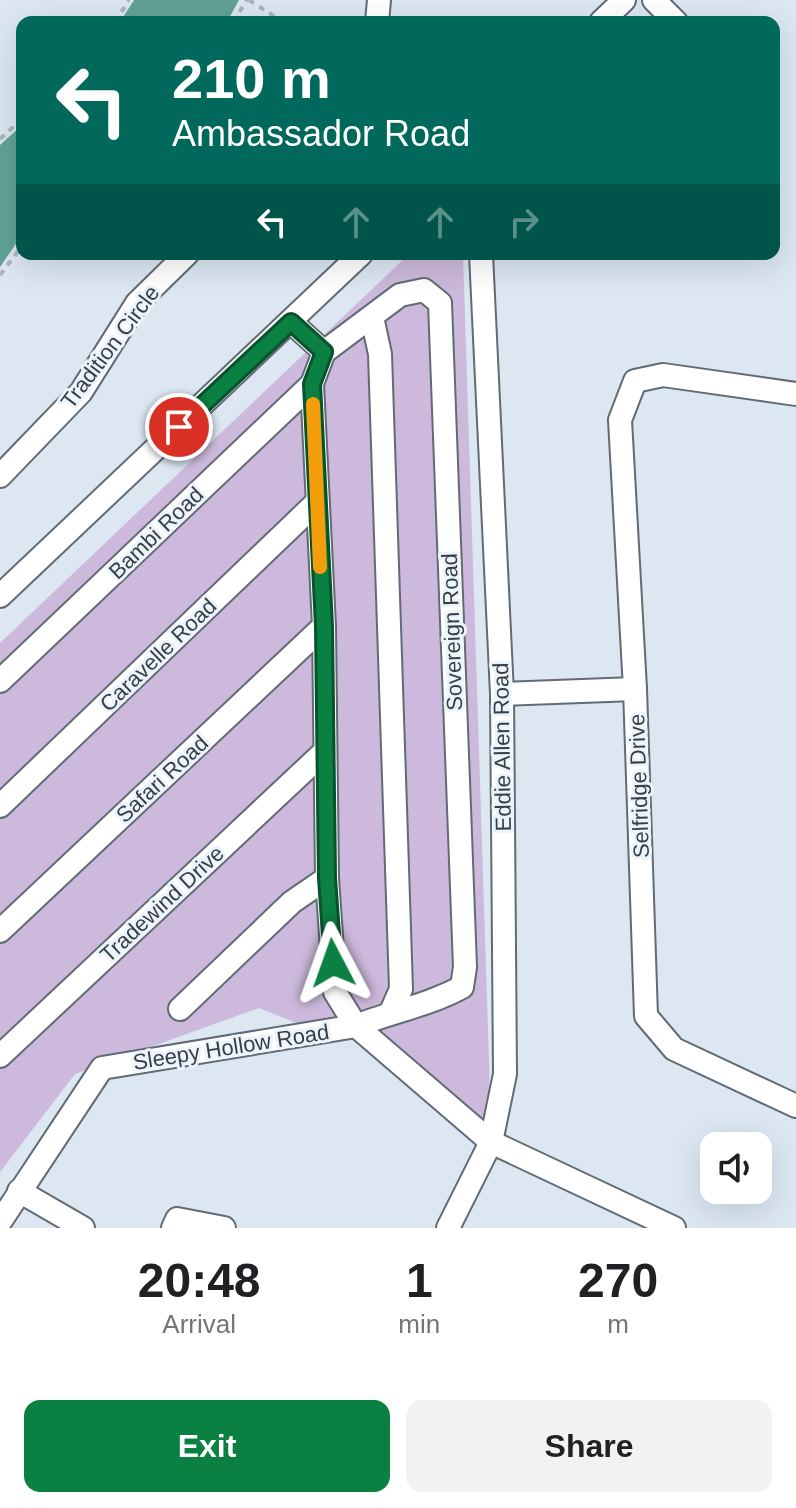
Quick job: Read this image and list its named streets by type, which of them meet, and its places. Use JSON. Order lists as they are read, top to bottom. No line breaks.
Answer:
{"streets":{"street":["Tradition Circle","Bambi Road","Sovereign Road","Caravelle Road","Eddie Allen Road","Safari Road","Selfridge Drive","Tradewind Drive","Sleepy Hollow Road"]},"crossings":[["Sovereign Road","Sleepy Hollow Road"],["Eddie Allen Road","Sleepy Hollow Road"]],"page":{"turn":["210 m","Ambassador Road"],"eta":["20:48","Arrival","1","min","270","m"],"buttons":["Exit","Share"]}}
